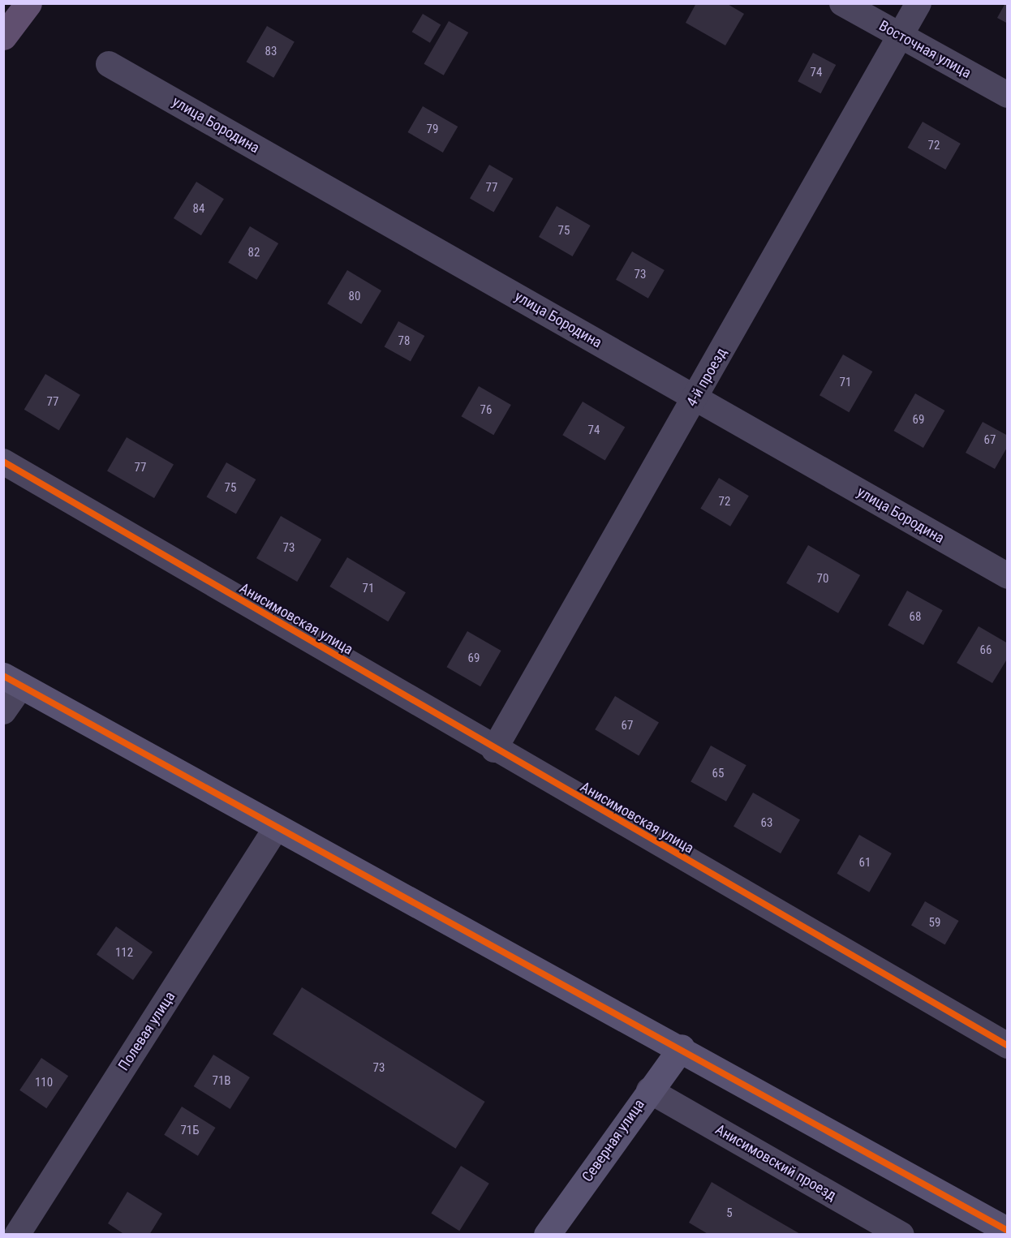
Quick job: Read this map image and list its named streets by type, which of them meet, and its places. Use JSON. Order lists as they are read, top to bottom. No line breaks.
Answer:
{"streets":{"street":["Восточная улица","улица Бородина","4-й проезд","Анисимовская улица","Полевая улица","Северная улица","Анисимовский проезд"]},"crossings":[["Восточная улица","4-й проезд"],["улица Бородина","4-й проезд"],["4-й проезд","Анисимовская улица"],["Северная улица","Анисимовский проезд"]],"house_numbers":["83","74","79","72","77","84","75","82","73","80","78","71","77","76","69","74","67","77","75","72","73","70","71","68","66","69","67","65","63","61","59","112","73","71В","110","71Б","5"]}
